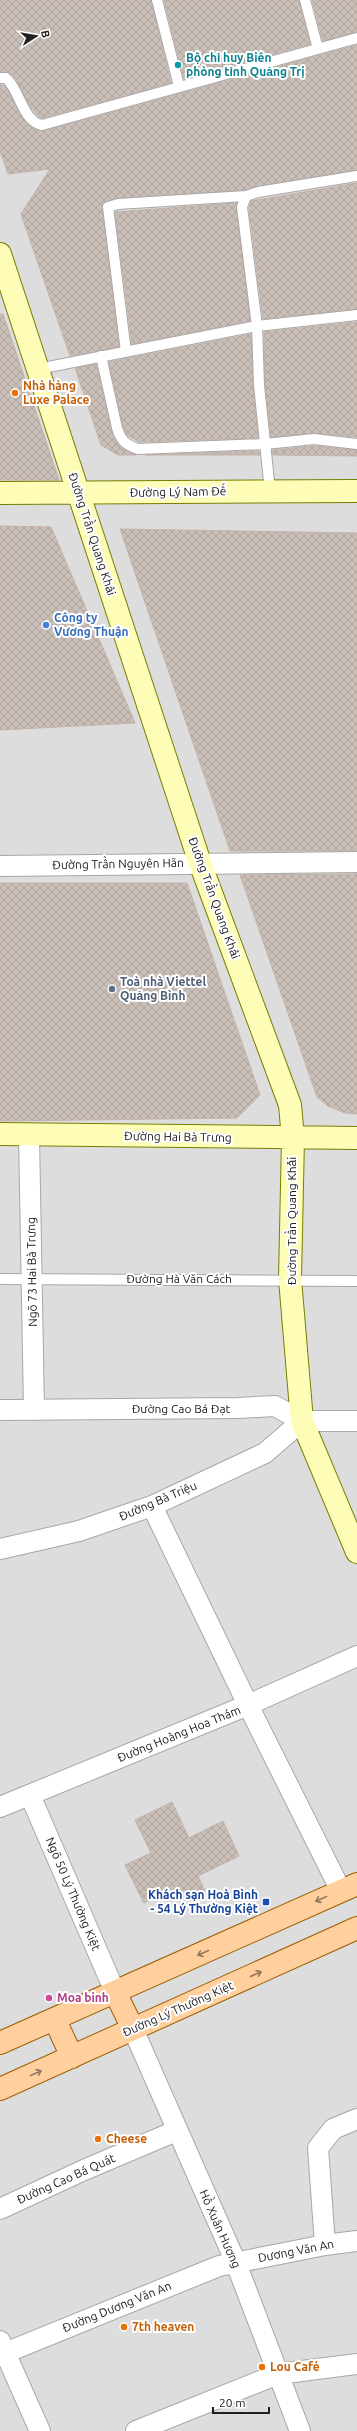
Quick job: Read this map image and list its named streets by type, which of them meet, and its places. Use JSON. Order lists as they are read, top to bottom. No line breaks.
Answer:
{"streets":{"main road":["Đường Lý Nam Đế","Đường Trần Quang Khải","Đường Hai Bà Trưng","Đường Lý Thường Kiệt"],"street":["Đường Trần Nguyên Hãn","Ngõ 73 Hai Bà Trưng","Đường Cao Bá Đạt","Đường Bà Triệu","Đường Hoàng Hoa Thám","Ngõ 50 Lý Thường Kiệt","Đường Cao Bá Quát","Hồ Xuân Hương","Dương Văn An","Đường Dương Văn An"],"lane":["Đường Hà Văn Cách"]},"crossings":[["Đường Lý Nam Đế","Đường Trần Quang Khải"],["Đường Trần Quang Khải","Đường Trần Nguyên Hãn"],["Đường Trần Quang Khải","Đường Hai Bà Trưng"],["Đường Trần Quang Khải","Đường Hà Văn Cách"],["Đường Trần Quang Khải","Đường Cao Bá Đạt"],["Đường Trần Quang Khải","Đường Bà Triệu"],["Đường Hai Bà Trưng","Ngõ 73 Hai Bà Trưng"],["Ngõ 73 Hai Bà Trưng","Đường Hà Văn Cách"],["Ngõ 73 Hai Bà Trưng","Đường Cao Bá Đạt"],["Đường Cao Bá Đạt","Đường Bà Triệu"],["Đường Hoàng Hoa Thám","Ngõ 50 Lý Thường Kiệt"],["Đường Lý Thường Kiệt","Hồ Xuân Hương"],["Đường Cao Bá Quát","Hồ Xuân Hương"],["Hồ Xuân Hương","Dương Văn An"],["Hồ Xuân Hương","Đường Dương Văn An"],["Dương Văn An","Đường Dương Văn An"]],"places":{"other":["Bộ chỉ huy Biên phòng tỉnh Quảng Trị","Nhà hàng Luxe Palace","Công ty Vương Thuận","Toà nhà Viettel Quảng Bình","Moa binh","Cheese","7th heaven","Lou Café"],"transit":["Khách sạn Hoà Bình - 54 Lý Thường Kiệt"]},"scale_bar":"20 m","north":"right"}
